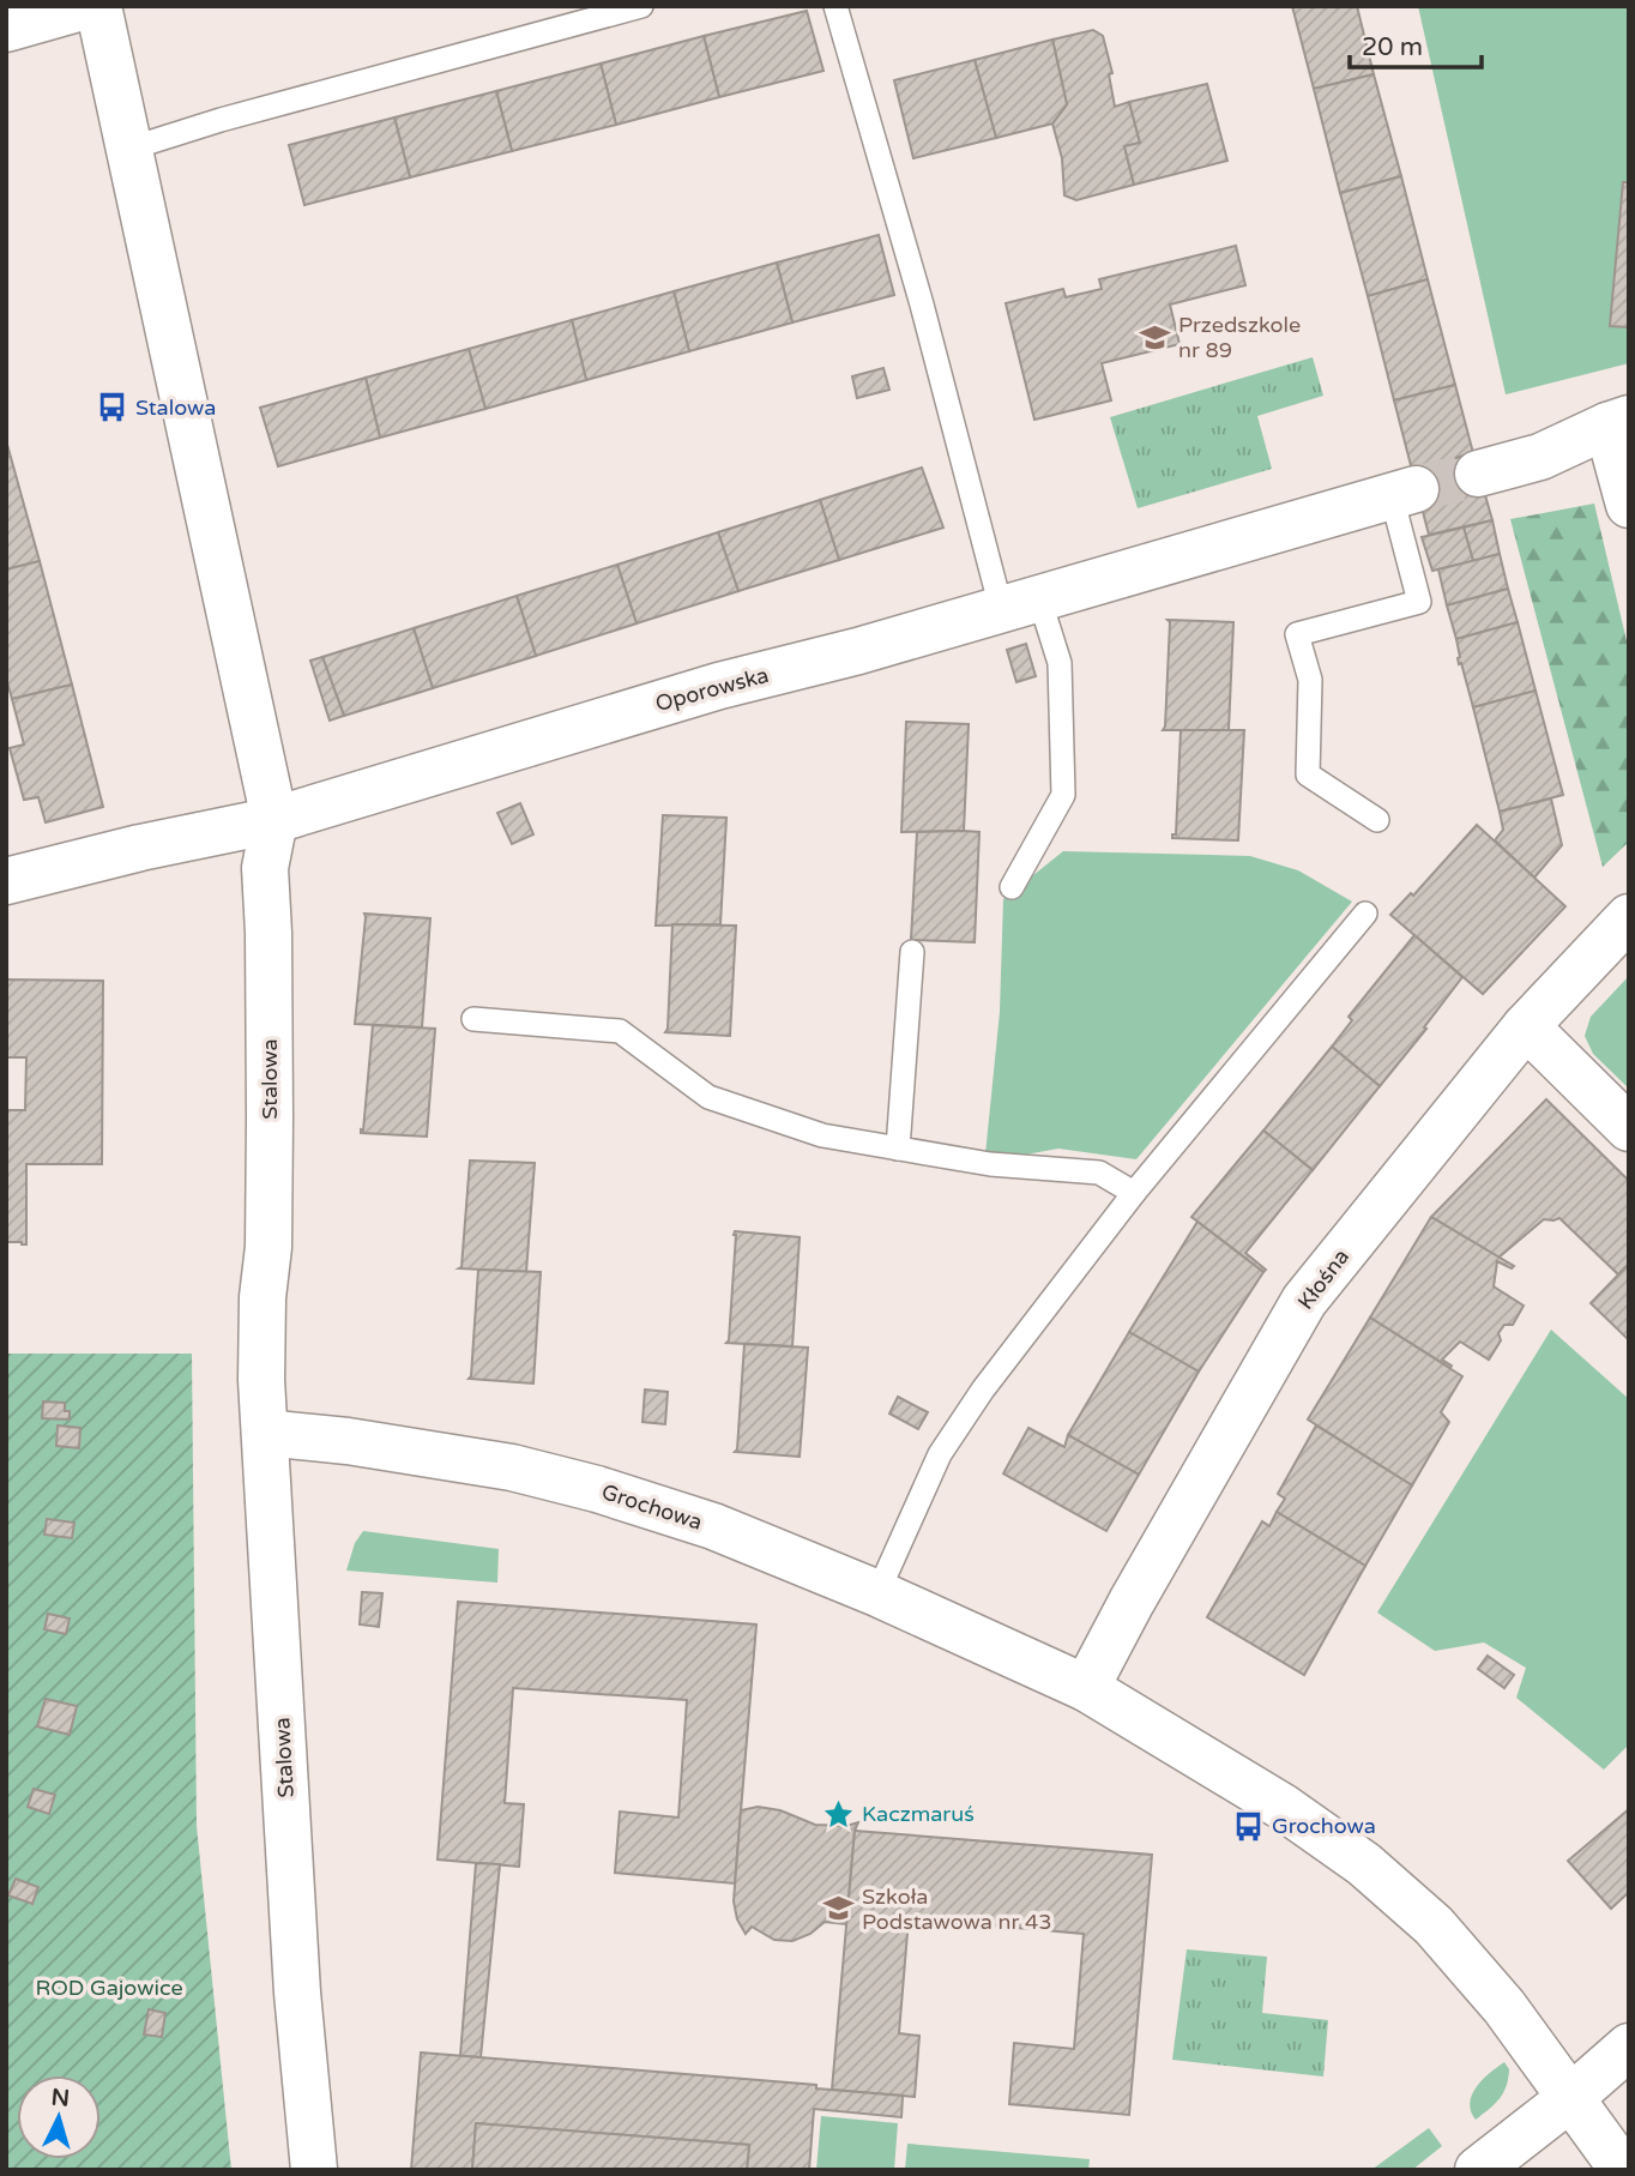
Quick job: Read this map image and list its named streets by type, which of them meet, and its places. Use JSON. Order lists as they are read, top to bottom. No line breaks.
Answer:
{"streets":{"street":["Oporowska","Stalowa","Kłośna","Grochowa"]},"crossings":[["Oporowska","Stalowa"],["Stalowa","Grochowa"],["Kłośna","Grochowa"]],"parks":["ROD Gajowice"],"places":{"school or university":["Przedszkole nr 89","Szkoła Podstawowa nr 43"],"bus stop":["Stalowa","Grochowa"],"place":["Kaczmaruś"]},"scale_bar":"20 m","north":"top"}
